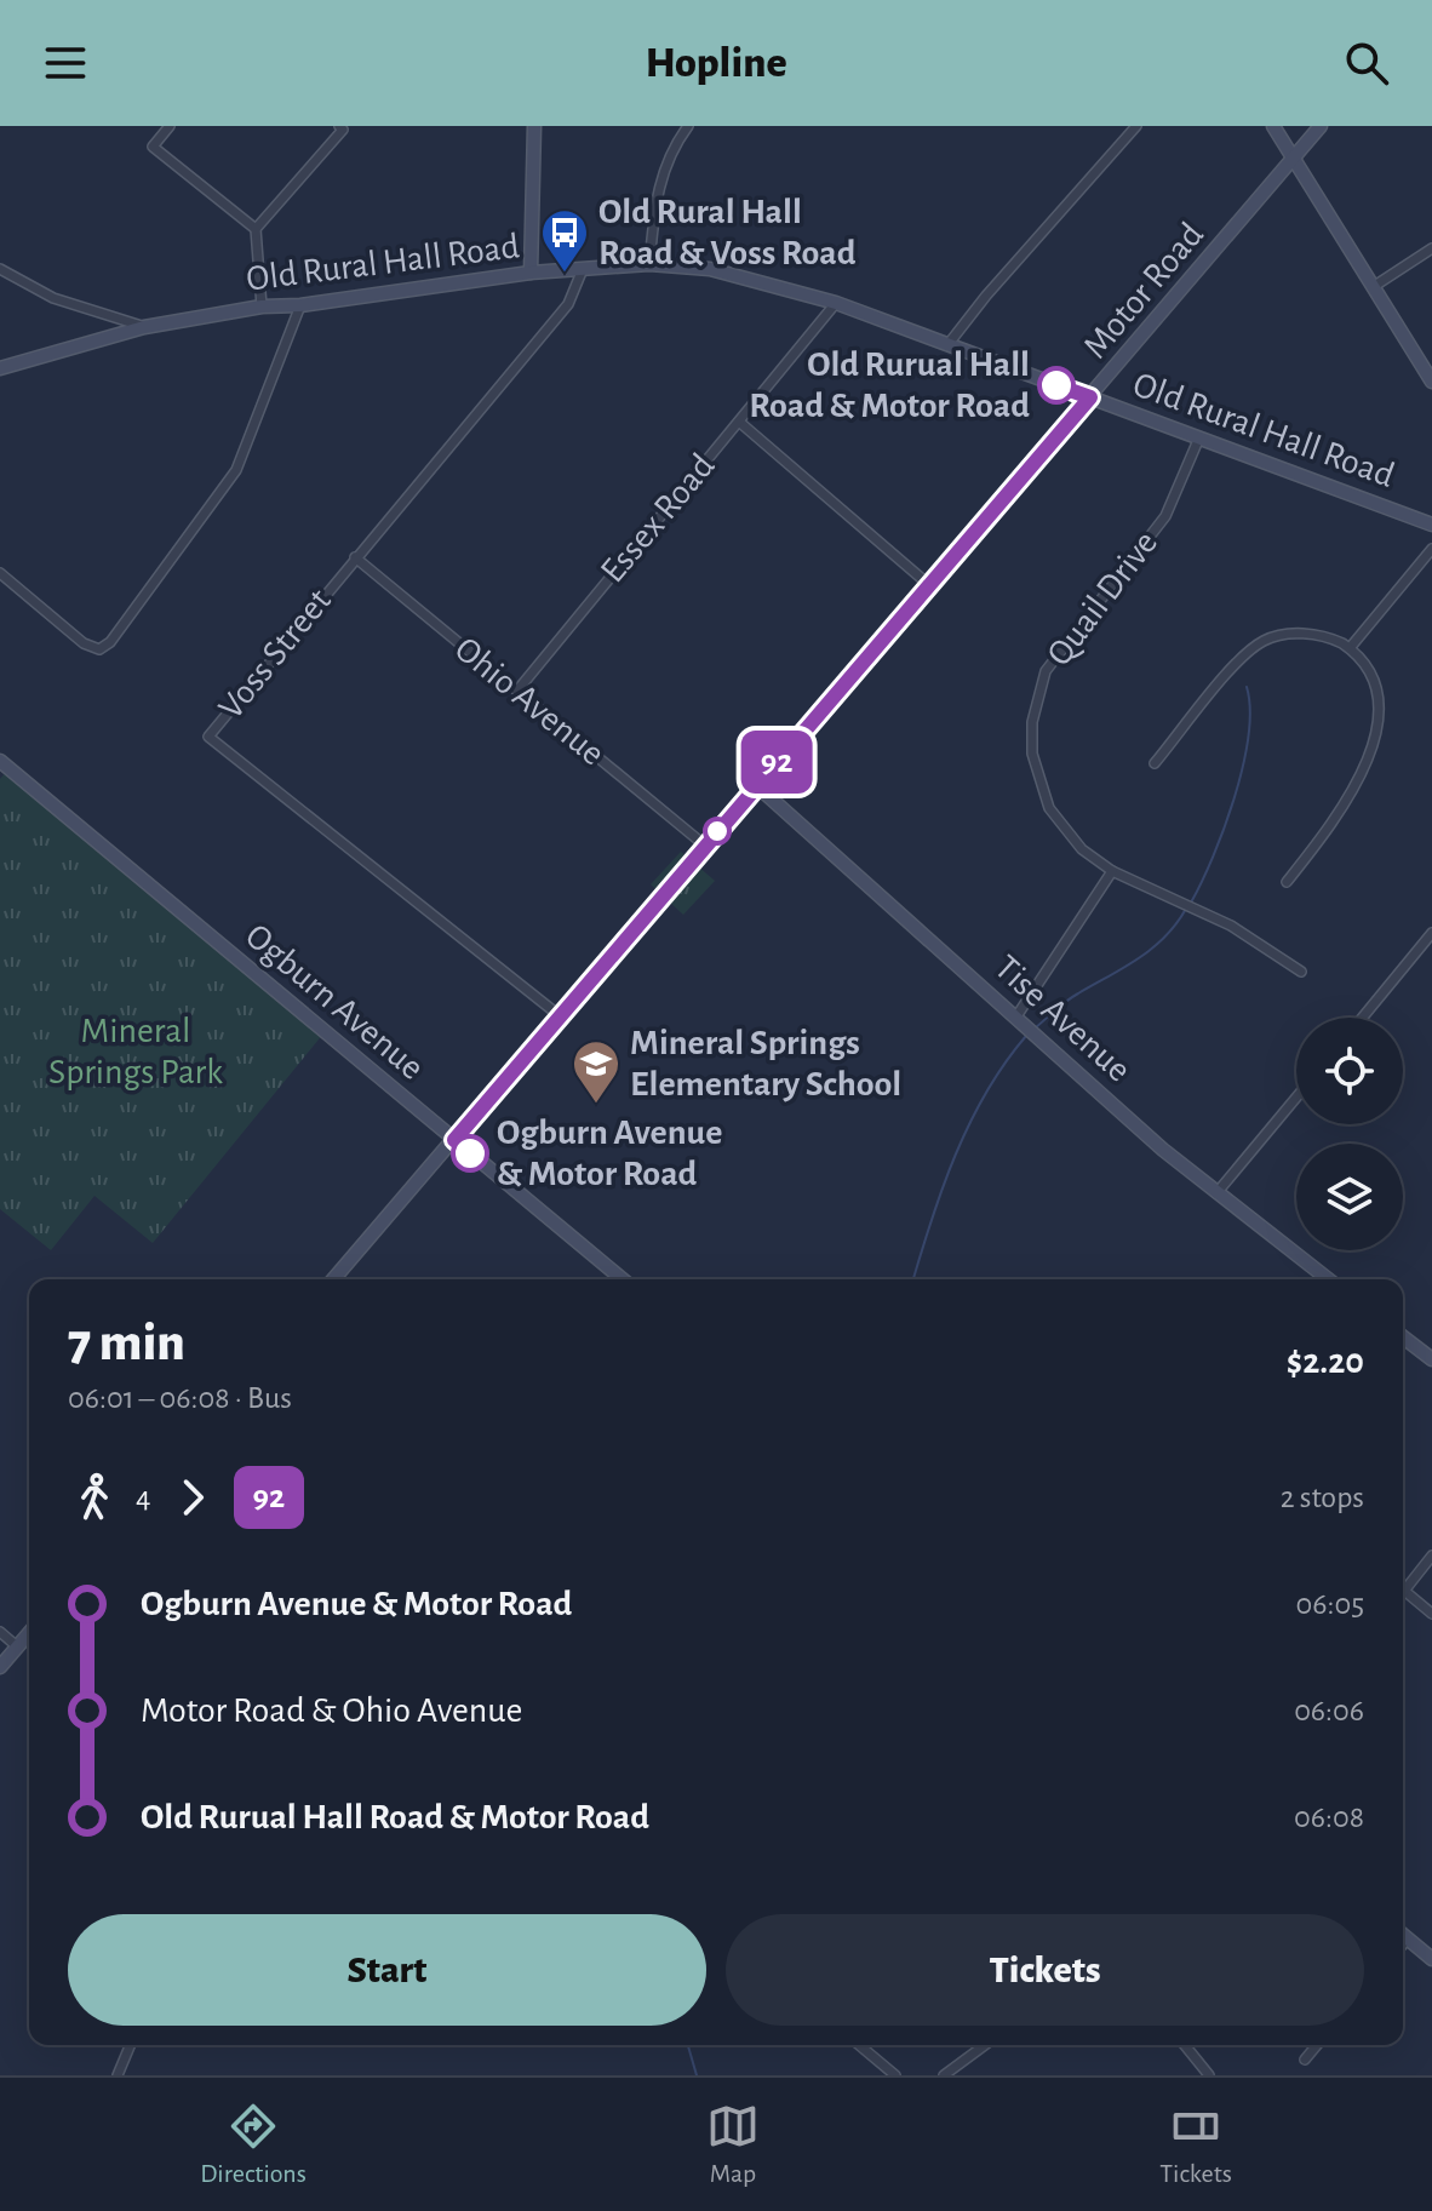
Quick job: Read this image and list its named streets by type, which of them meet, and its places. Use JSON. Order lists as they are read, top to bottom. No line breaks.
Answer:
{"streets":{"street":["Old Rural Hall Road","Motor Road","Essex Road","Quail Drive","Voss Street","Ohio Avenue","Ogburn Avenue","Tise Avenue"]},"crossings":[["Old Rural Hall Road","Motor Road"],["Old Rural Hall Road","Essex Road"],["Old Rural Hall Road","Quail Drive"],["Old Rural Hall Road","Voss Street"],["Motor Road","Voss Street"],["Motor Road","Ohio Avenue"],["Motor Road","Ogburn Avenue"],["Motor Road","Tise Avenue"],["Essex Road","Ohio Avenue"],["Voss Street","Ohio Avenue"]],"parks":["Mineral Springs Park"],"places":{"bus stop":["Old Rural Hall Road & Voss Road"],"other":["Old Rurual Hall Road & Motor Road","Ogburn Avenue & Motor Road"],"school or university":["Mineral Springs Elementary School"]},"lines":["bus line 92"],"page":{"header":"Hopline","on_map":"92","heading":["7 min","06:01 – 06:08 · Bus","$2.20"],"legs":["4","92","2 stops"],"list":[{"name":"Ogburn Avenue & Motor Road","value":"06:05"},{"name":"Motor Road & Ohio Avenue","value":"06:06"},{"name":"Old Rurual Hall Road & Motor Road","value":"06:08"}],"buttons":["Start","Tickets"],"tabs":["Directions","Map","Tickets"]}}
